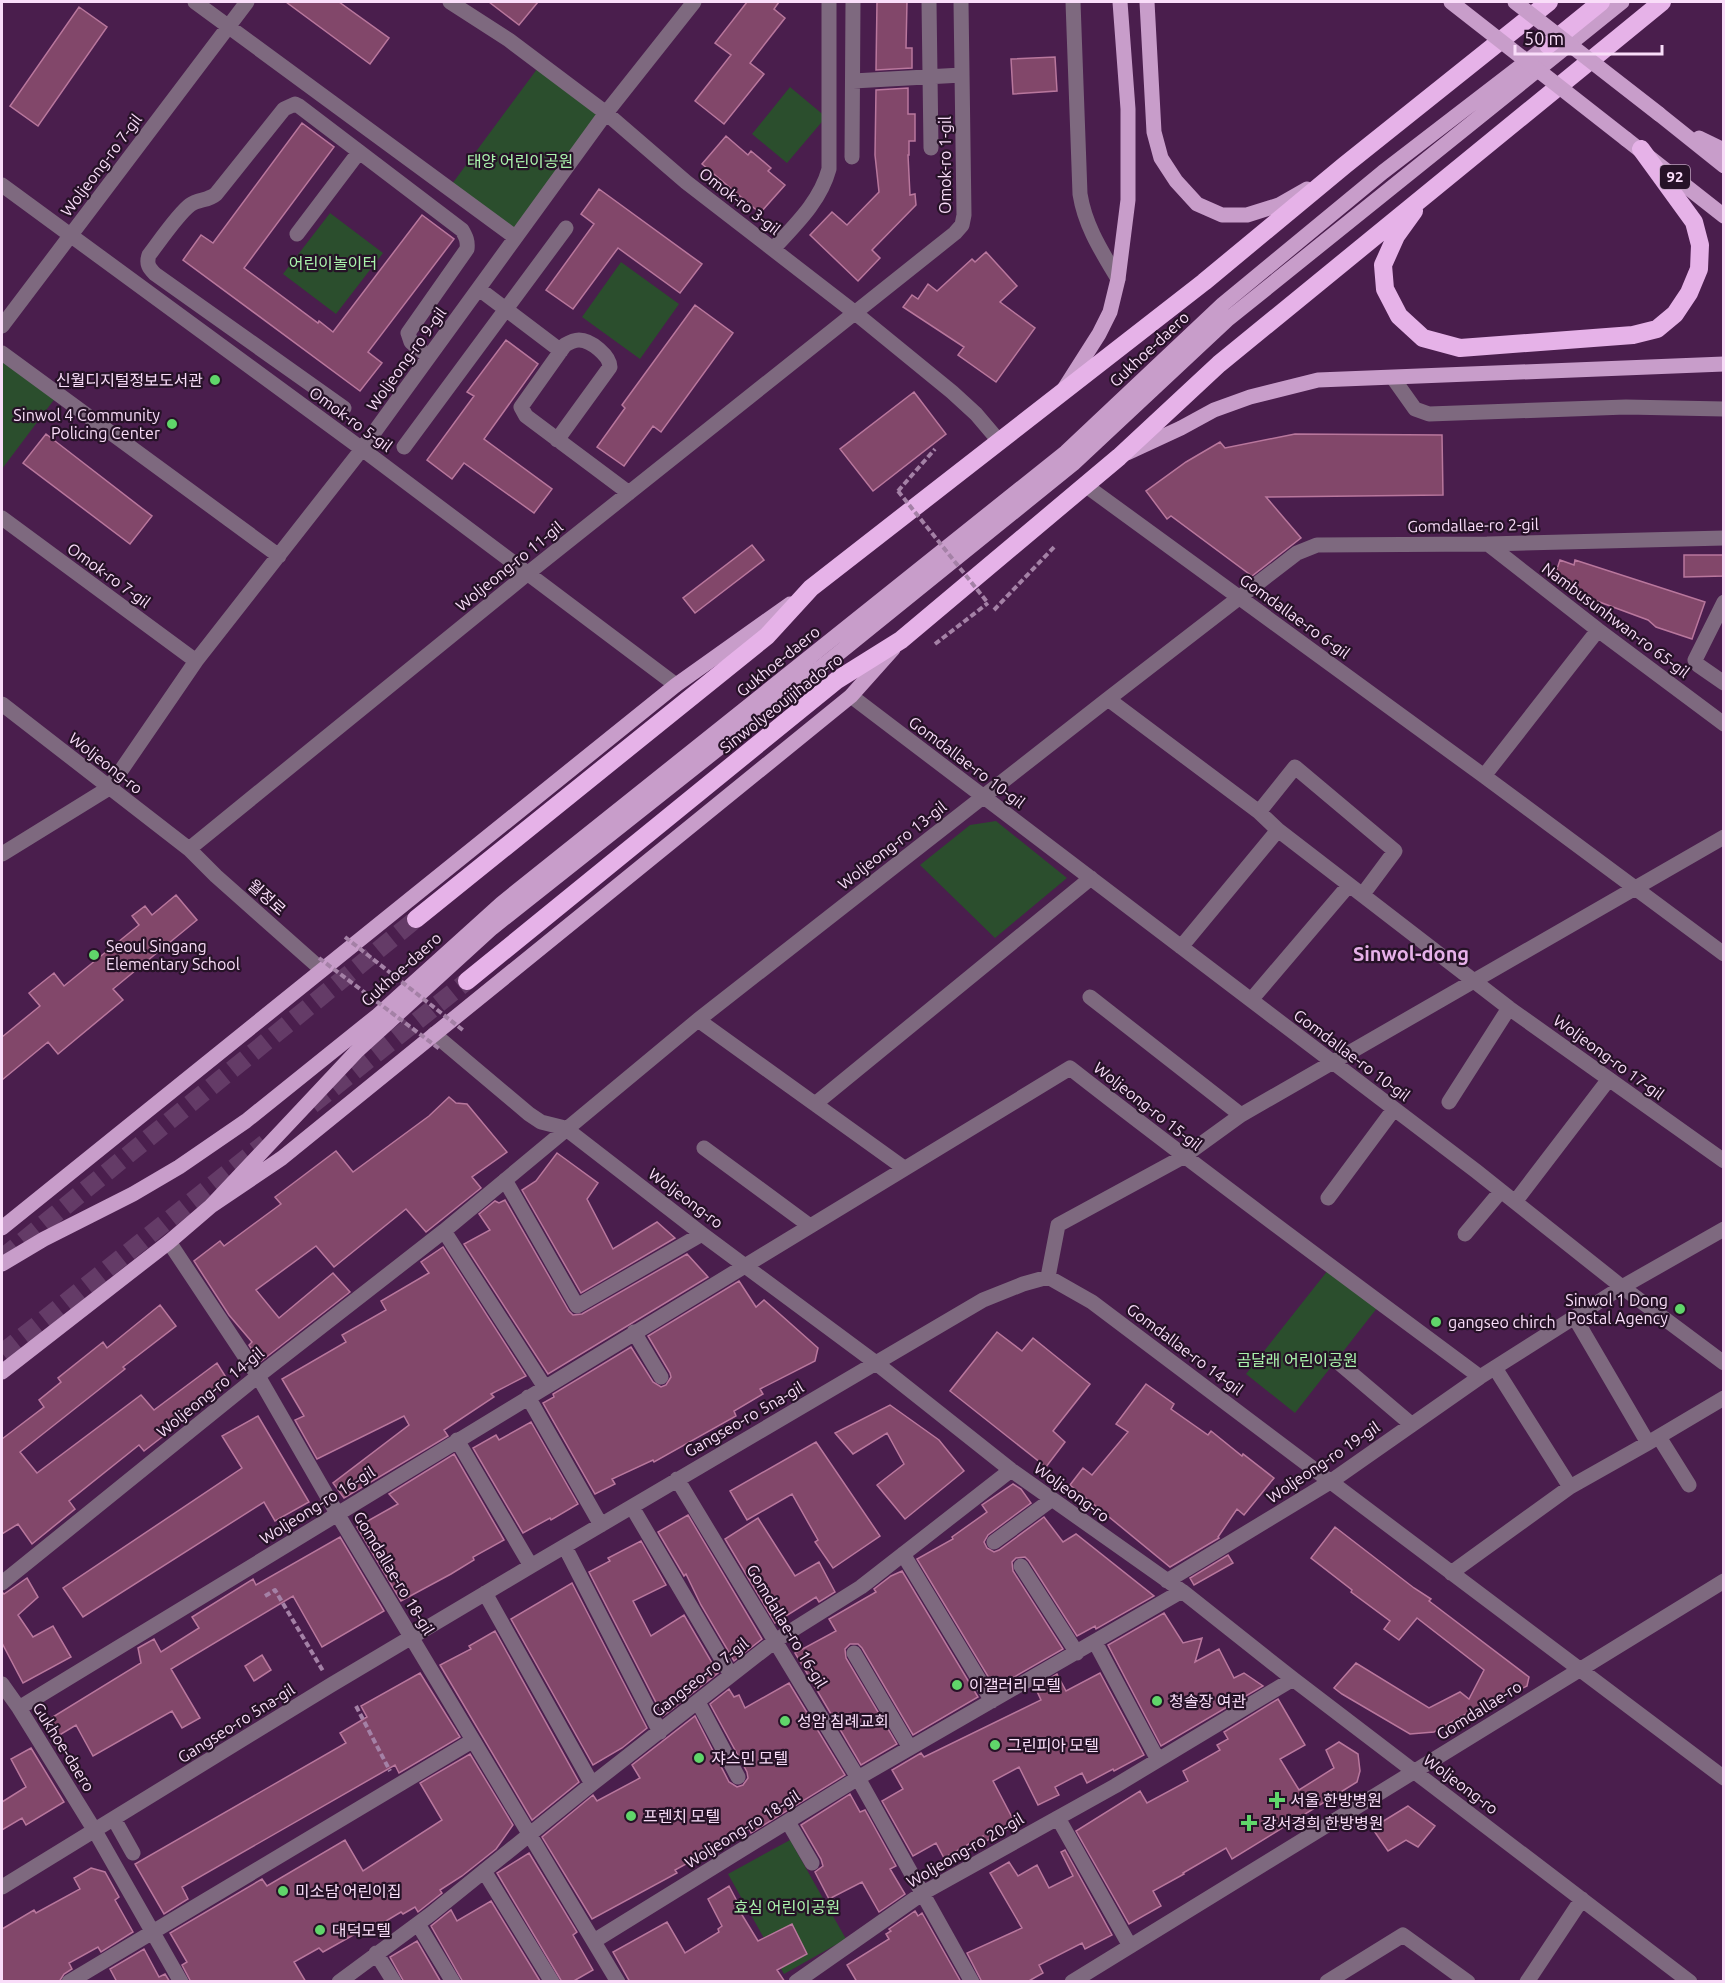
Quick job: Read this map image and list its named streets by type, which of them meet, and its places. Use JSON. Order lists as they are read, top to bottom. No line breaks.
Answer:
{"streets":{"highway":["Sinwolyeouijihado-ro"],"main road":["92","Gukhoe-daero"],"street":["Woljeong-ro 7-gil","Omok-ro 1-gil","Omok-ro 3-gil","Woljeong-ro 9-gil","Omok-ro 5-gil","Gomdallae-ro 2-gil","Woljeong-ro 11-gil","Omok-ro 7-gil","Gomdallae-ro 6-gil","Nambusunhwan-ro 65-gil","Gomdallae-ro 10-gil","Woljeong-ro","Woljeong-ro 13-gil","월정로","Woljeong-ro 17-gil","Woljeong-ro 15-gil","Gomdallae-ro 14-gil","Woljeong-ro 14-gil","Gangseo-ro 5na-gil","Woljeong-ro 19-gil","Woljeong-ro 16-gil","Gomdallae-ro 18-gil","Gomdallae-ro 16-gil","Gangseo-ro 7-gil","Gomdallae-ro","Woljeong-ro 18-gil","Woljeong-ro 20-gil"]},"crossings":[["Woljeong-ro 7-gil","Omok-ro 5-gil"],["Omok-ro 1-gil","Omok-ro 3-gil"],["Omok-ro 1-gil","Woljeong-ro 11-gil"],["Omok-ro 3-gil","Woljeong-ro 9-gil"],["Omok-ro 3-gil","Woljeong-ro 11-gil"],["Gukhoe-daero","Gangseo-ro 5na-gil"],["Gukhoe-daero","Woljeong-ro 16-gil"],["Woljeong-ro 9-gil","Omok-ro 5-gil"],["Woljeong-ro 9-gil","Omok-ro 7-gil"],["Woljeong-ro 9-gil","Woljeong-ro"],["Omok-ro 5-gil","Woljeong-ro 11-gil"],["Gomdallae-ro 2-gil","Gomdallae-ro 6-gil"],["Gomdallae-ro 2-gil","Nambusunhwan-ro 65-gil"],["Gomdallae-ro 2-gil","Woljeong-ro 13-gil"],["Woljeong-ro 11-gil","Woljeong-ro"],["Woljeong-ro 11-gil","월정로"],["Gomdallae-ro 6-gil","Sinwolyeouijihado-ro"],["Gomdallae-ro 6-gil","Woljeong-ro 13-gil"],["Gomdallae-ro 10-gil","Woljeong-ro 13-gil"],["Gomdallae-ro 10-gil","Woljeong-ro 19-gil"],["Woljeong-ro","Woljeong-ro 13-gil"],["Woljeong-ro","월정로"],["Woljeong-ro","Woljeong-ro 15-gil"],["Woljeong-ro","Woljeong-ro 14-gil"],["Woljeong-ro","Gangseo-ro 5na-gil"],["Woljeong-ro","Woljeong-ro 19-gil"],["Woljeong-ro","Woljeong-ro 16-gil"],["Woljeong-ro","Gangseo-ro 7-gil"],["Woljeong-ro","Gomdallae-ro"],["Woljeong-ro","Woljeong-ro 18-gil"],["Woljeong-ro","Woljeong-ro 20-gil"],["Woljeong-ro 13-gil","Woljeong-ro 14-gil"],["Woljeong-ro 15-gil","Woljeong-ro 19-gil"],["Woljeong-ro 15-gil","Woljeong-ro 16-gil"],["Gomdallae-ro 14-gil","Woljeong-ro 19-gil"],["Gomdallae-ro 14-gil","Gomdallae-ro"],["Woljeong-ro 14-gil","Gomdallae-ro 18-gil"],["Gangseo-ro 5na-gil","Gomdallae-ro 18-gil"],["Gangseo-ro 5na-gil","Gomdallae-ro 16-gil"],["Woljeong-ro 16-gil","Gomdallae-ro 18-gil"],["Gomdallae-ro 18-gil","Gangseo-ro 7-gil"],["Gomdallae-ro 18-gil","Woljeong-ro 18-gil"],["Gomdallae-ro 16-gil","Gangseo-ro 7-gil"],["Gomdallae-ro 16-gil","Woljeong-ro 18-gil"],["Gomdallae-ro 16-gil","Woljeong-ro 20-gil"]],"districts":["Sinwol-dong"],"parks":["태양 어린이공원","어린이놀이터","곰달래 어린이공원","효심 어린이공원"],"places":{"other":["신월디지털정보도서관","Sinwol 4 Community Policing Center","Seoul Singang Elementary School","Sinwol 1 Dong Postal Agency","gangseo chirch","이갤러리 모텔","청솔장 여관","성암 침례교회","그린피아 모텔","쟈스민 모텔","프렌치 모텔","미소담 어린이집","대덕모텔"],"health":["서울 한방병원","강서경희 한방병원"]},"scale_bar":"50 m"}
